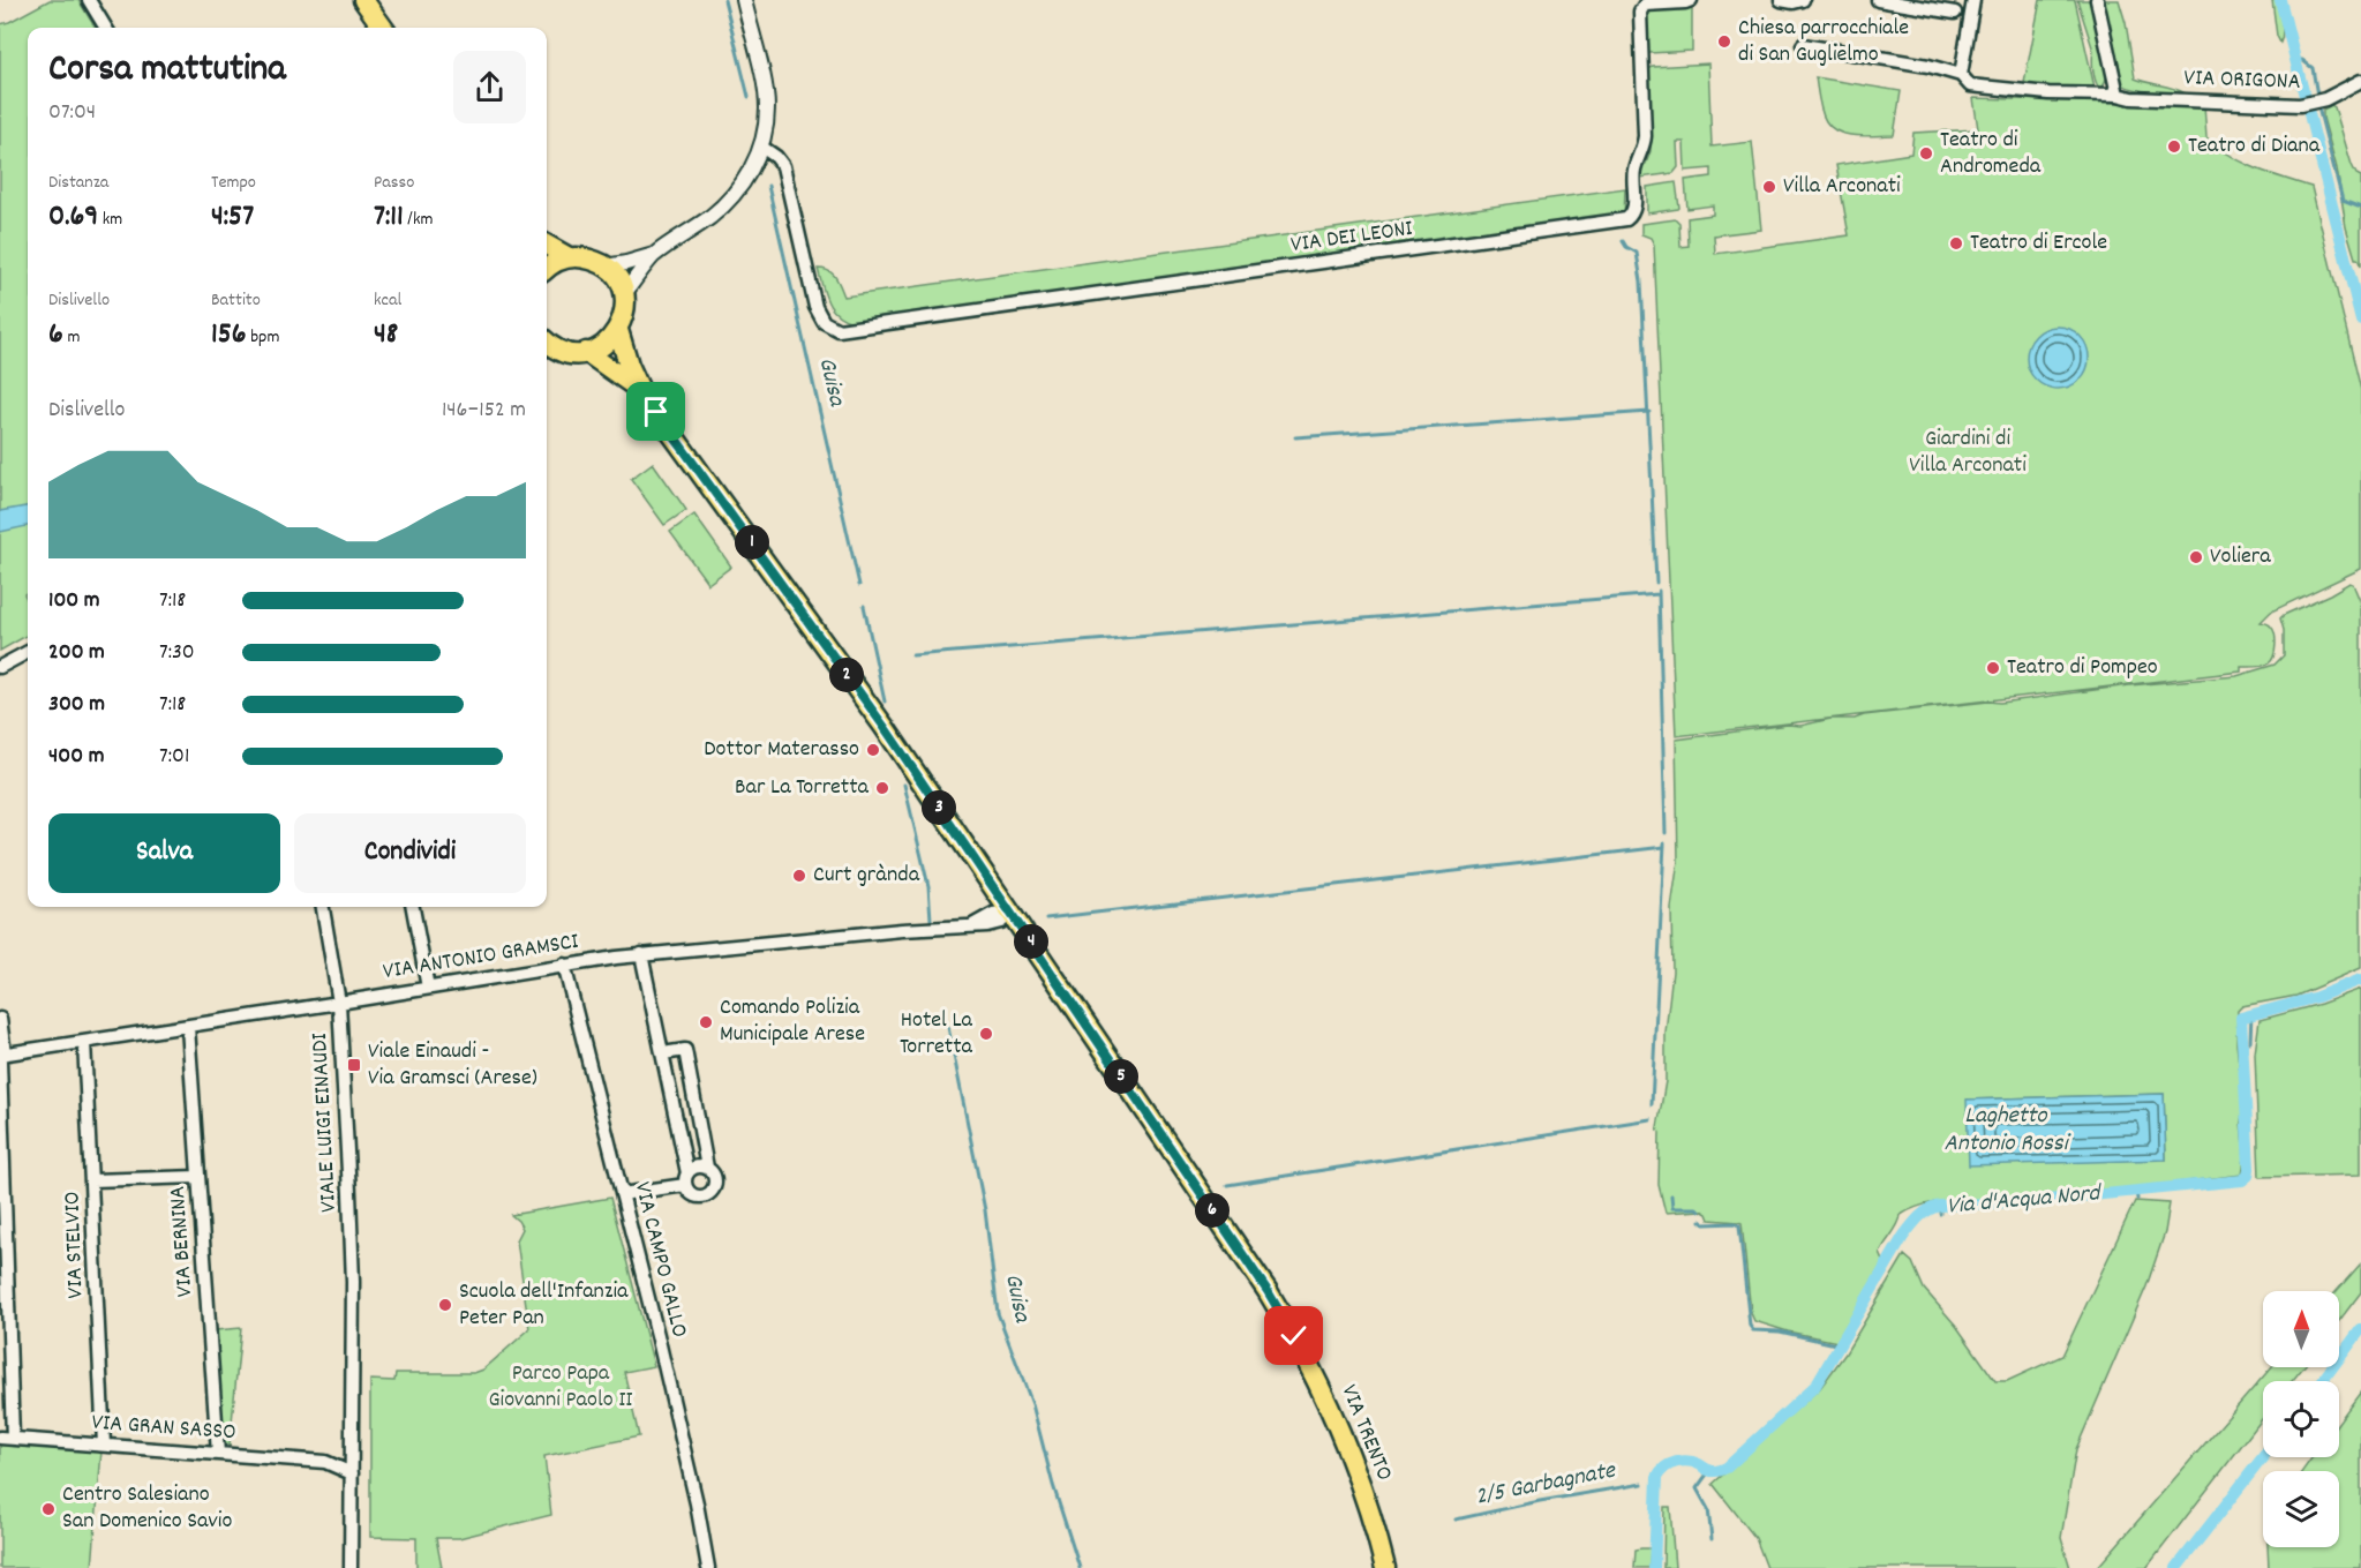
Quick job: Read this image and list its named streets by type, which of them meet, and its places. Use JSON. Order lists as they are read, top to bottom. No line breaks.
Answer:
{"streets":{"main road":["VIA TRENTO"],"street":["VIA ORIGONA","VIA DEI LEONI","VIA ANTONIO GRAMSCI","VIALE LUIGI EINAUDI","VIA BERNINA","VIA STELVIO","VIA CAMPO GALLO","VIA GRAN SASSO"]},"crossings":[["VIA ANTONIO GRAMSCI","VIALE LUIGI EINAUDI"],["VIA ANTONIO GRAMSCI","VIA BERNINA"],["VIA ANTONIO GRAMSCI","VIA STELVIO"],["VIA ANTONIO GRAMSCI","VIA CAMPO GALLO"],["VIA ANTONIO GRAMSCI","VIA TRENTO"],["VIALE LUIGI EINAUDI","VIA GRAN SASSO"],["VIA BERNINA","VIA GRAN SASSO"],["VIA STELVIO","VIA GRAN SASSO"]],"water":["Guisa","Laghetto Antonio Rossi","Via d'Acqua Nord","2/5 Garbagnate"],"parks":["Giardini di Villa Arconati","Parco Papa Giovanni Paolo II"],"places":{"other":["Chiesa parrocchiale di San Guglielmo","Teatro di Diana","Teatro di Andromeda","Villa Arconati","Teatro di Ercole","Voliera","Teatro di Pompeo","Dottor Materasso","Bar La Torretta","Curt grànda","Comando Polizia Municipale Arese","Hotel La Torretta","Scuola dell'Infanzia Peter Pan","Centro Salesiano San Domenico Savio"],"transit":["Viale Einaudi - Via Gramsci (Arese)"]},"north":"top","page":{"heading":["Corsa mattutina","07:04"],"stats":[["Distanza","0.69 km"],["Tempo","4:57"],["Passo","7:11 /km"],["Dislivello","6 m"],["Battito","156 bpm"],["kcal","48"]],"chart":["Dislivello","146–152 m"],"pins":["1","2","3","4","5","6"],"list":[{"name":"100 m","note":"7:18"},{"name":"200 m","note":"7:30"},{"name":"300 m","note":"7:18"},{"name":"400 m","note":"7:01"}],"buttons":["Salva","Condividi"]}}
